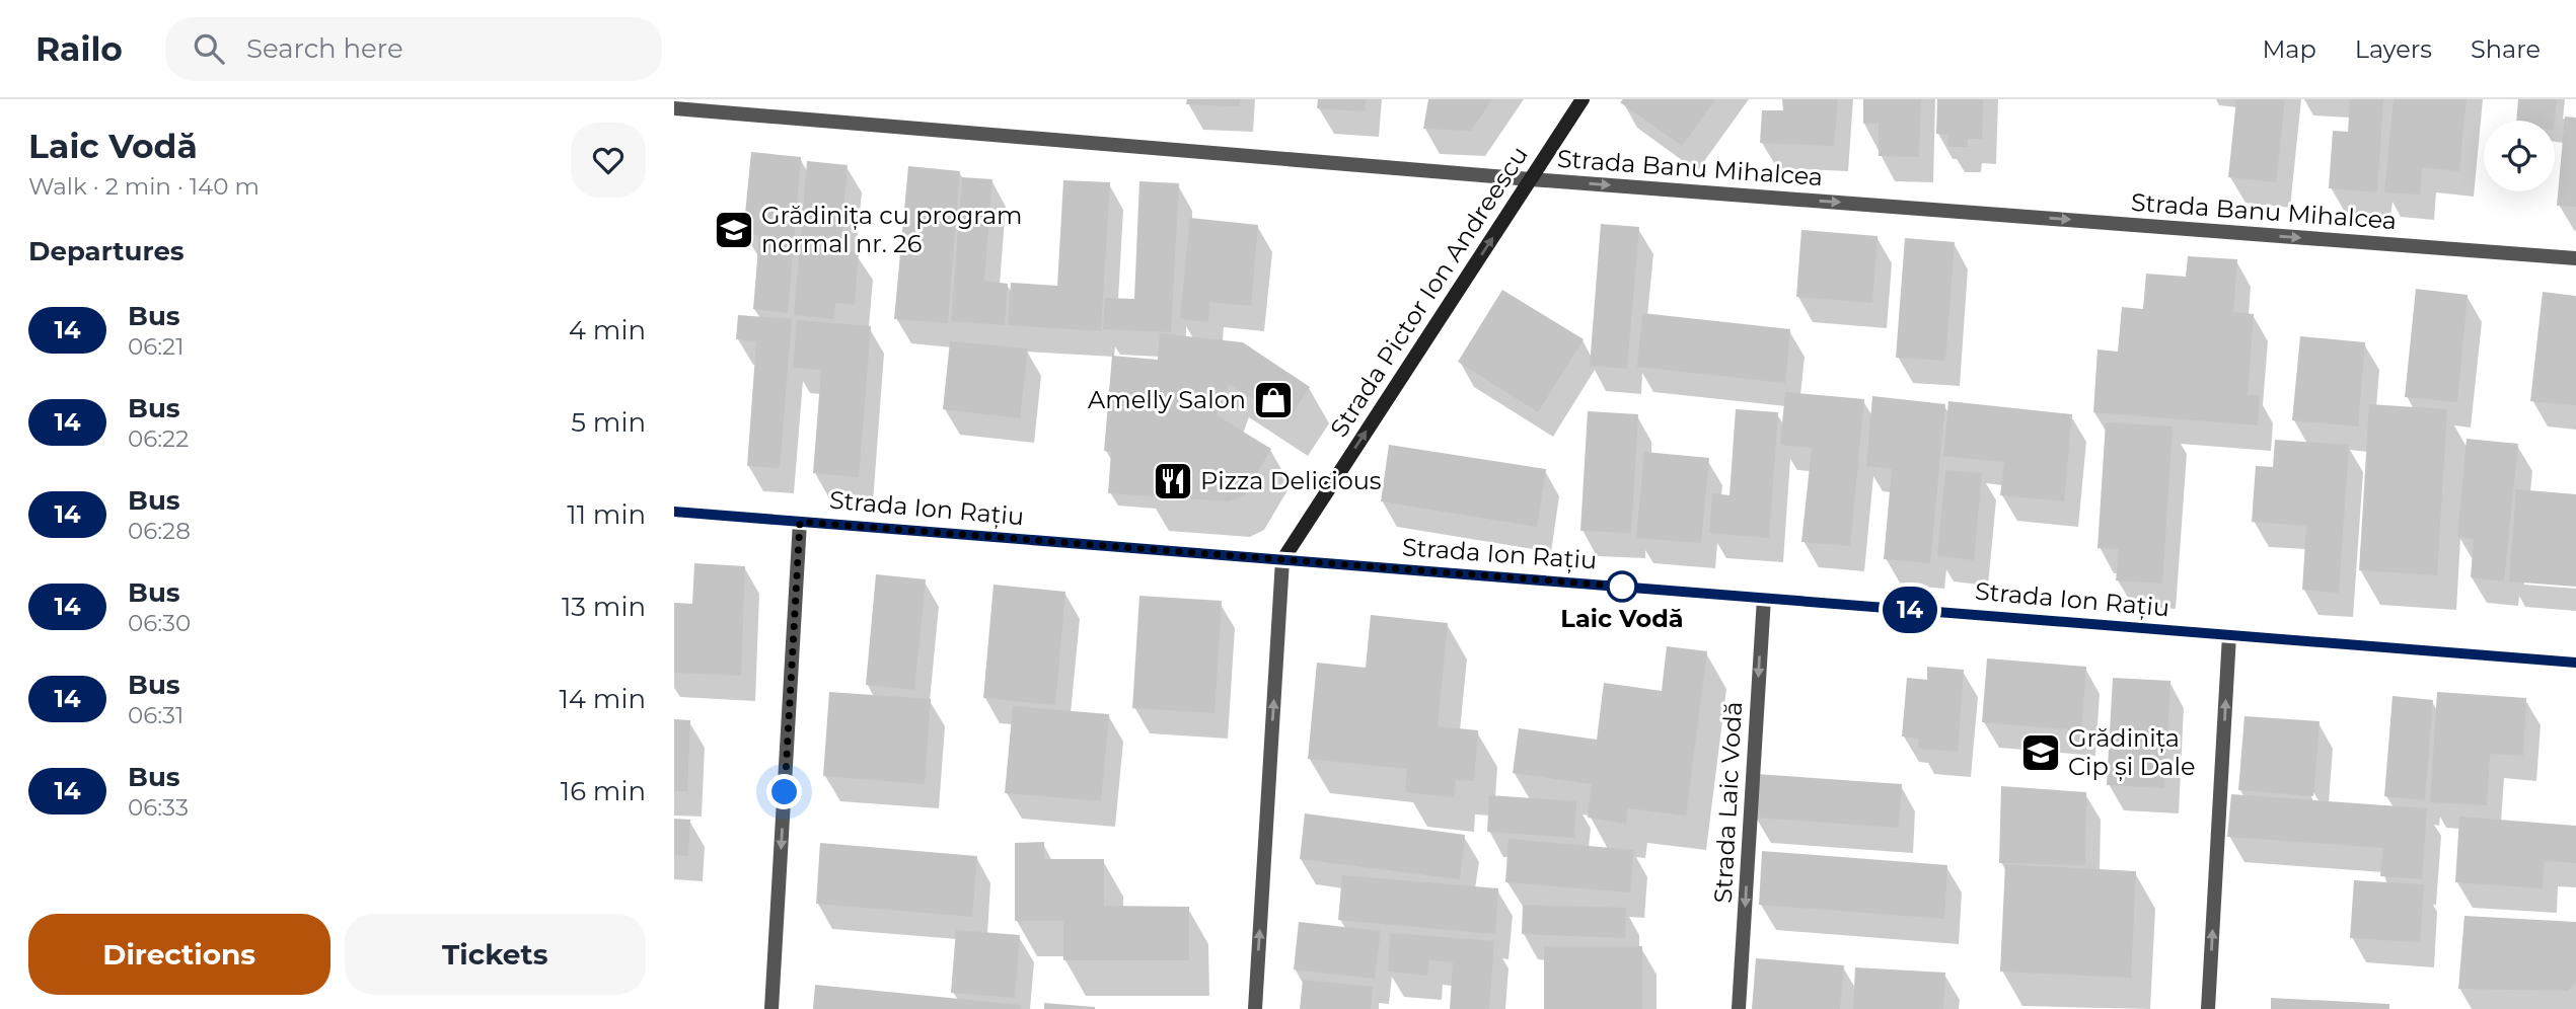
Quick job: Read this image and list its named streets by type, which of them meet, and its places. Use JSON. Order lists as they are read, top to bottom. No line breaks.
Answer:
{"streets":{"street":["Strada Banu Mihalcea","Strada Pictor Ion Andreescu","Strada Ion Rațiu","Strada Laic Vodă"]},"crossings":[["Strada Banu Mihalcea","Strada Pictor Ion Andreescu"],["Strada Pictor Ion Andreescu","Strada Ion Rațiu"],["Strada Ion Rațiu","Strada Laic Vodă"]],"one_way":["Strada Banu Mihalcea","Strada Pictor Ion Andreescu","Strada Laic Vodă"],"places":{"school or university":["Grădinița cu program normal nr. 26","Grădinița Cip și Dale"],"shop":["Amelly Salon"],"restaurant":["Pizza Delicious"],"other":["Laic Vodă"]},"lines":["bus line 14"],"page":{"header":"Railo","search":"Search here","nav":["Map","Layers","Share"],"heading":[["Laic Vodă","Walk · 2 min · 140 m"],"Departures"],"on_map":"14","list":[{"mark":"14","name":"Bus","note":"06:21","value":"4 min"},{"mark":"14","name":"Bus","note":"06:22","value":"5 min"},{"mark":"14","name":"Bus","note":"06:28","value":"11 min"},{"mark":"14","name":"Bus","note":"06:30","value":"13 min"},{"mark":"14","name":"Bus","note":"06:31","value":"14 min"},{"mark":"14","name":"Bus","note":"06:33","value":"16 min"}],"buttons":["Directions","Tickets"]}}
